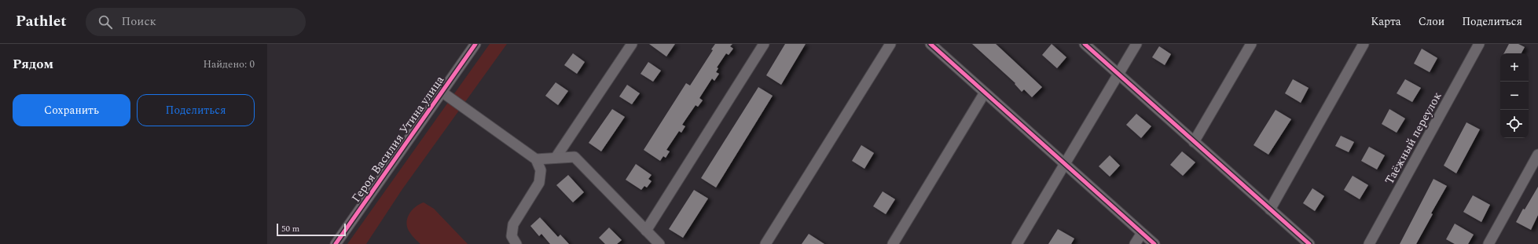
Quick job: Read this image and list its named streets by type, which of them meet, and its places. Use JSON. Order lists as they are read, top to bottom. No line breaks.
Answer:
{"streets":{"street":["Таёжный переулок","Героя Василия Утина улица"]},"scale_bar":"50 m","page":{"header":"Pathlet","search":"Поиск","nav":["Карта","Слои","Поделиться"],"heading":["Рядом","Найдено: 0"],"map_buttons":["+","−"],"buttons":["Сохранить","Поделиться"],"scale":"50 m"}}
